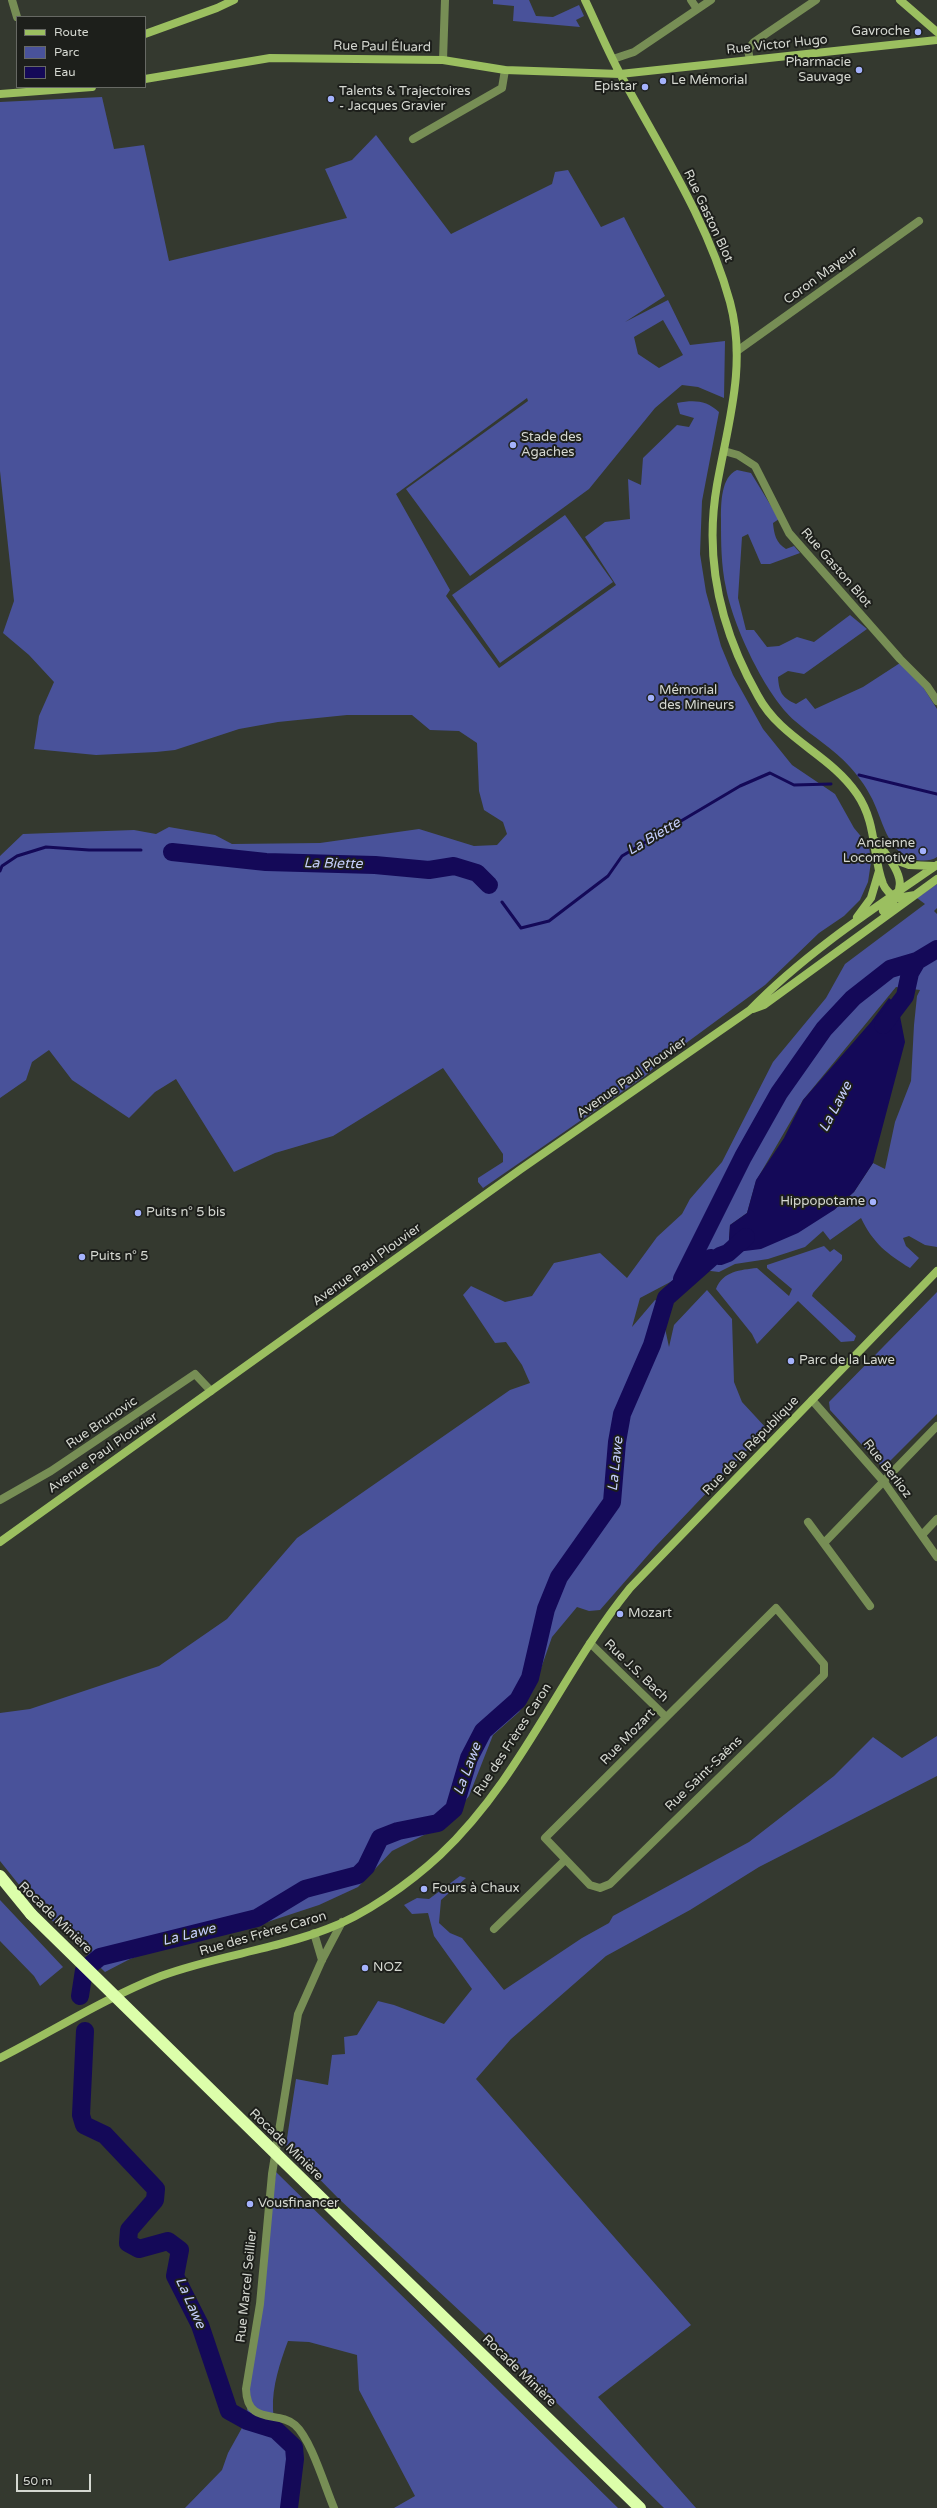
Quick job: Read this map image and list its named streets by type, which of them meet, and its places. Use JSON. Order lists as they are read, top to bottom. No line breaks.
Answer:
{"streets":{"highway":["Rocade Minière"],"main road":["Rue Victor Hugo","Rue Paul Éluard","Rue Gaston Blot","Avenue Paul Plouvier","Rue de la République","Rue des Frères Caron"],"street":["Coron Mayeur","Rue Brunovic","Rue Berlioz","Rue J.S. Bach","Rue Mozart","Rue Saint-Saëns","Rue Marcel Seillier"]},"crossings":[["Rue Victor Hugo","Rue Paul Éluard"],["Rue Victor Hugo","Rue Gaston Blot"],["Rue Paul Éluard","Rue Gaston Blot"],["Rue Gaston Blot","Coron Mayeur"],["Rue Gaston Blot","Avenue Paul Plouvier"],["Avenue Paul Plouvier","Rue Brunovic"],["Rue de la République","Rue Berlioz"],["Rue de la République","Rue J.S. Bach"],["Rue de la République","Rue des Frères Caron"],["Rue J.S. Bach","Rue Mozart"],["Rue J.S. Bach","Rue des Frères Caron"],["Rue Mozart","Rue Saint-Saëns"],["Rue des Frères Caron","Rue Marcel Seillier"]],"water":["La Biette","La Lawe"],"places":["Gavroche","Pharmacie Sauvage","Le Mémorial","Epistar","Talents & Trajectoires - Jacques Gravier","Stade des Agaches","Mémorial des Mineurs","Ancienne Locomotive","Hippopotame","Puits n° 5 bis","Puits n° 5","Parc de la Lawe","Mozart","Fours à Chaux","NOZ","Vousfinancer"],"legend":["Route","Parc","Eau"],"scale_bar":"50 m"}
